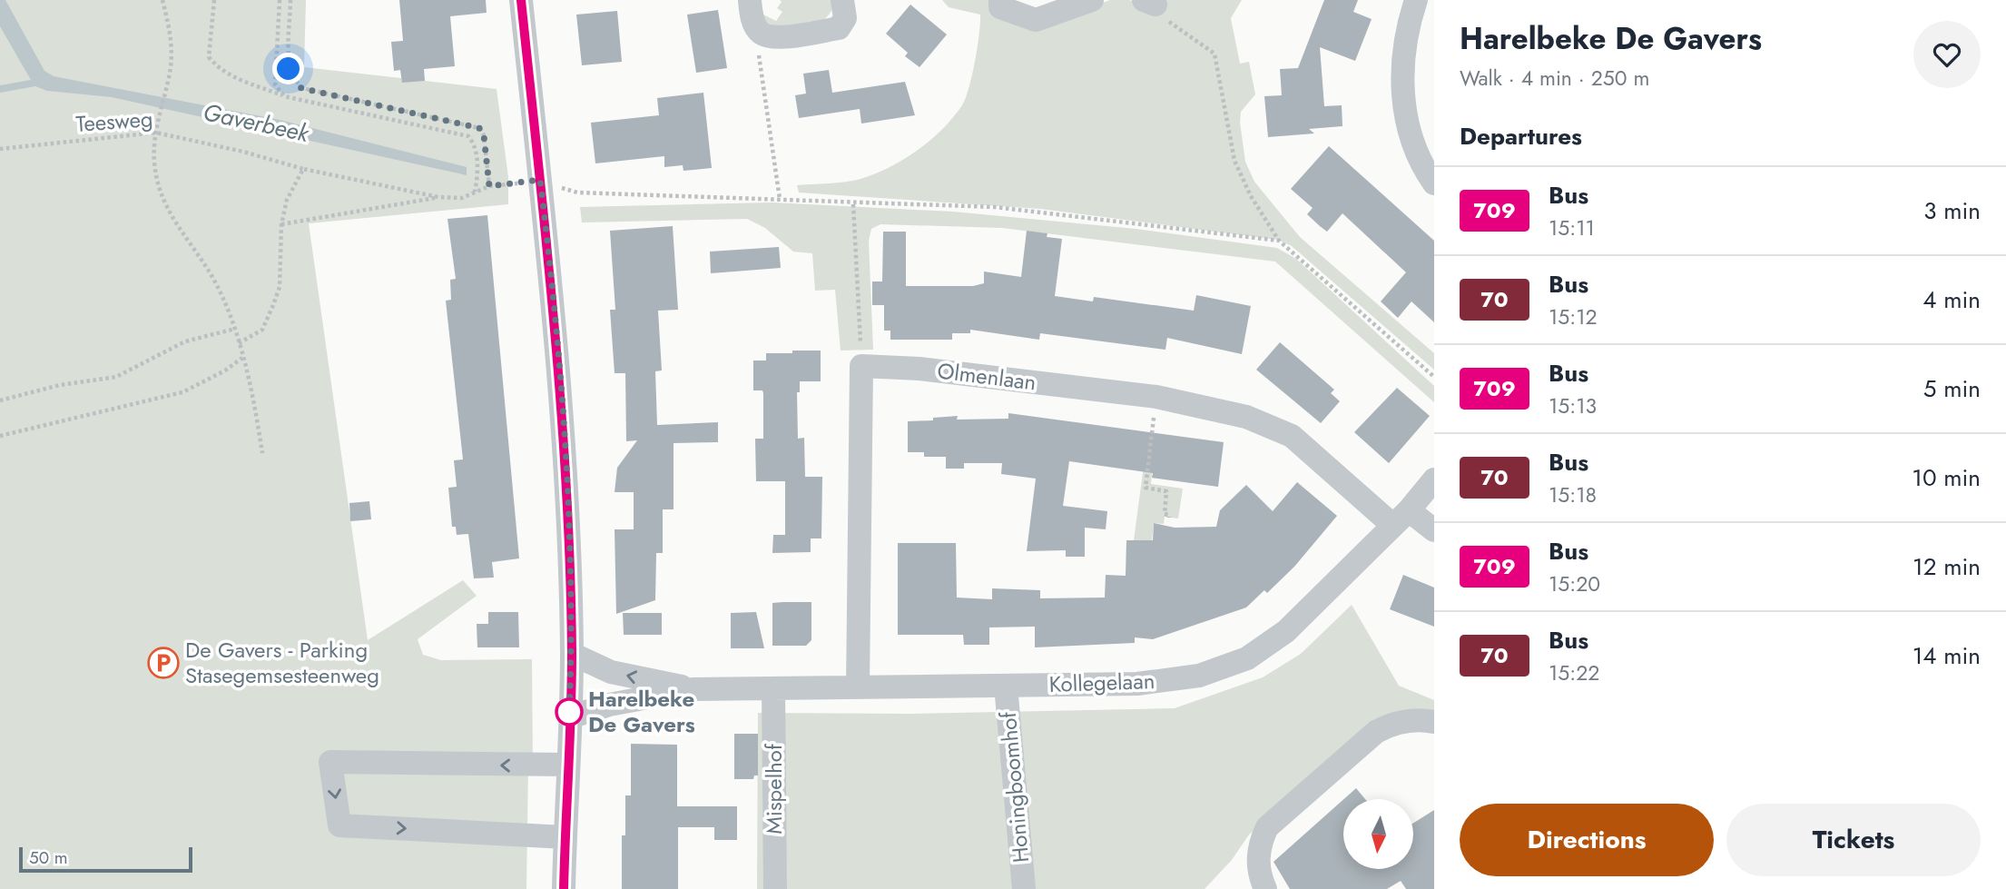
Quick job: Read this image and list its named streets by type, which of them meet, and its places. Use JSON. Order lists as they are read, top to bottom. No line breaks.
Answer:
{"streets":{"street":["Olmenlaan","Kollegelaan","Honingboomhof","Mispelhof"],"path":["Teesweg"]},"crossings":[["Olmenlaan","Kollegelaan"],["Kollegelaan","Honingboomhof"],["Kollegelaan","Mispelhof"]],"water":["Gaverbeek"],"places":{"parking":["De Gavers - Parking Stasegemsesteenweg"],"other":["Harelbeke De Gavers"]},"lines":["bus line 709"],"scale_bar":"50 m","north":"bottom","page":{"heading":[["Harelbeke De Gavers","Walk · 4 min · 250 m"],"Departures"],"list":[{"mark":"709","name":"Bus","note":"15:11","value":"3 min"},{"mark":"70","name":"Bus","note":"15:12","value":"4 min"},{"mark":"709","name":"Bus","note":"15:13","value":"5 min"},{"mark":"70","name":"Bus","note":"15:18","value":"10 min"},{"mark":"709","name":"Bus","note":"15:20","value":"12 min"},{"mark":"70","name":"Bus","note":"15:22","value":"14 min"}],"buttons":["Directions","Tickets"],"scale":"50 m"}}
